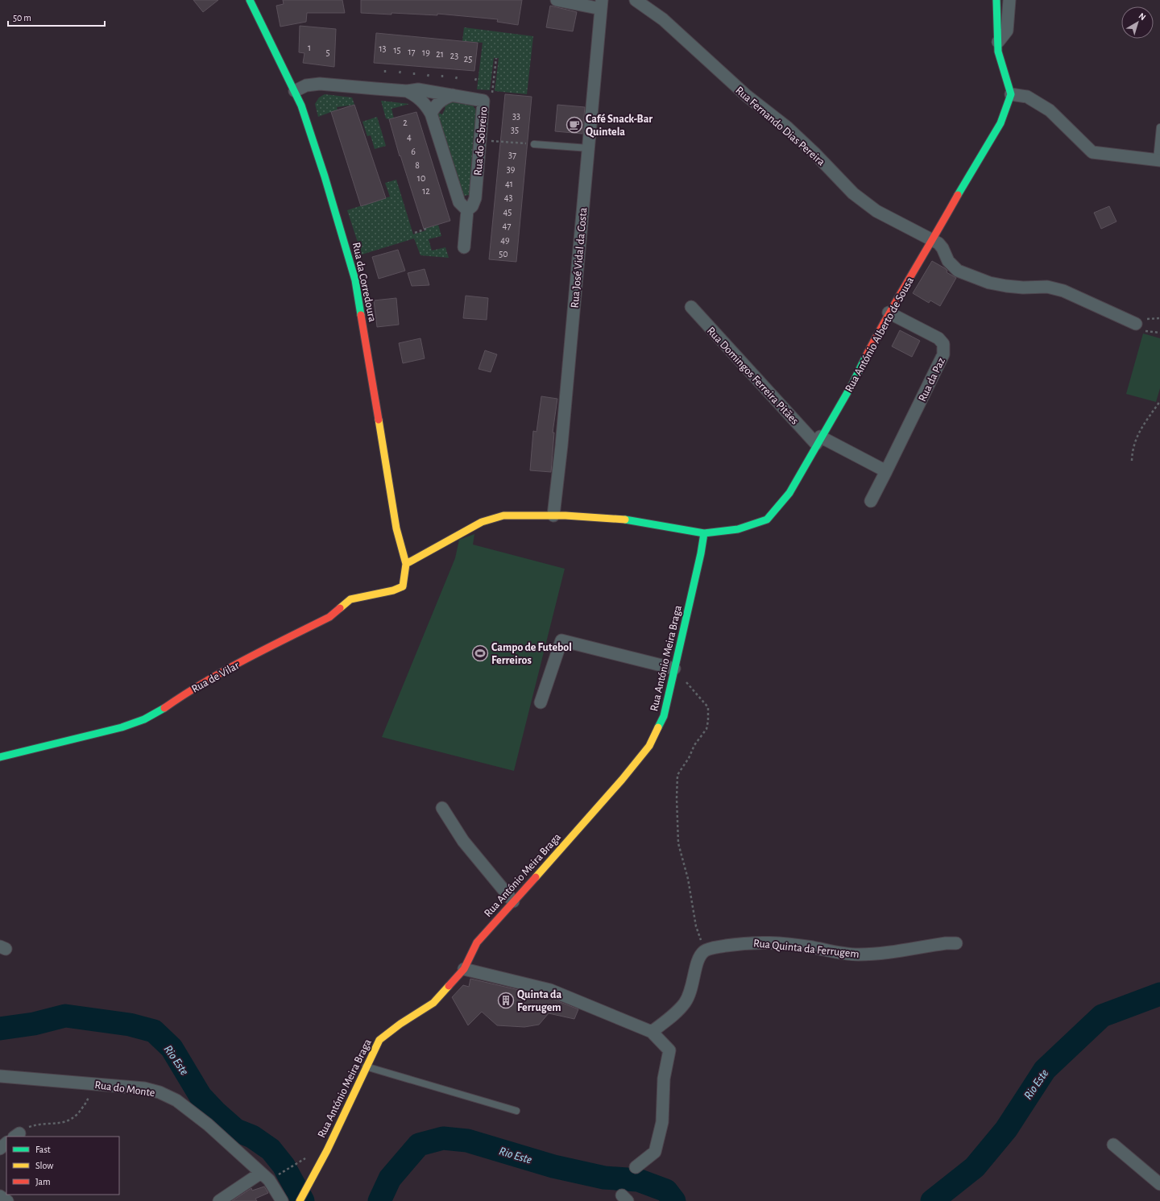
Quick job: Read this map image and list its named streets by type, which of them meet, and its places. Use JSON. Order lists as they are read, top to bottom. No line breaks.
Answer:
{"streets":{"street":["Rua Fernando Dias Pereira","Rua do Sobreiro","Rua José Vidal da Costa","Rua da Corredoura","Rua António Alberto de Sousa","Rua Domingos Ferreira Pitães","Rua da Paz","Rua António Meira Braga","Rua de Vilar","Rua Quinta da Ferrugem","Rua do Monte"]},"crossings":[["Rua Fernando Dias Pereira","Rua António Alberto de Sousa"],["Rua do Sobreiro","Rua da Corredoura"],["Rua da Corredoura","Rua de Vilar"],["Rua António Alberto de Sousa","Rua Domingos Ferreira Pitães"],["Rua António Alberto de Sousa","Rua da Paz"],["Rua António Alberto de Sousa","Rua António Meira Braga"]],"water":["Rio Este"],"places":{"cafe":["Café Snack-Bar Quintela"],"sports":["Campo de Futebol Ferreiros"],"building":["Quinta da Ferrugem"]},"house_numbers":["1","13","15","17","5","19","21","23","25","33","2","35","4","6","37","8","39","10","41","12","43","45","47","49","50"],"legend":["Fast","Slow","Jam"],"scale_bar":"50 m","north":"top right"}
